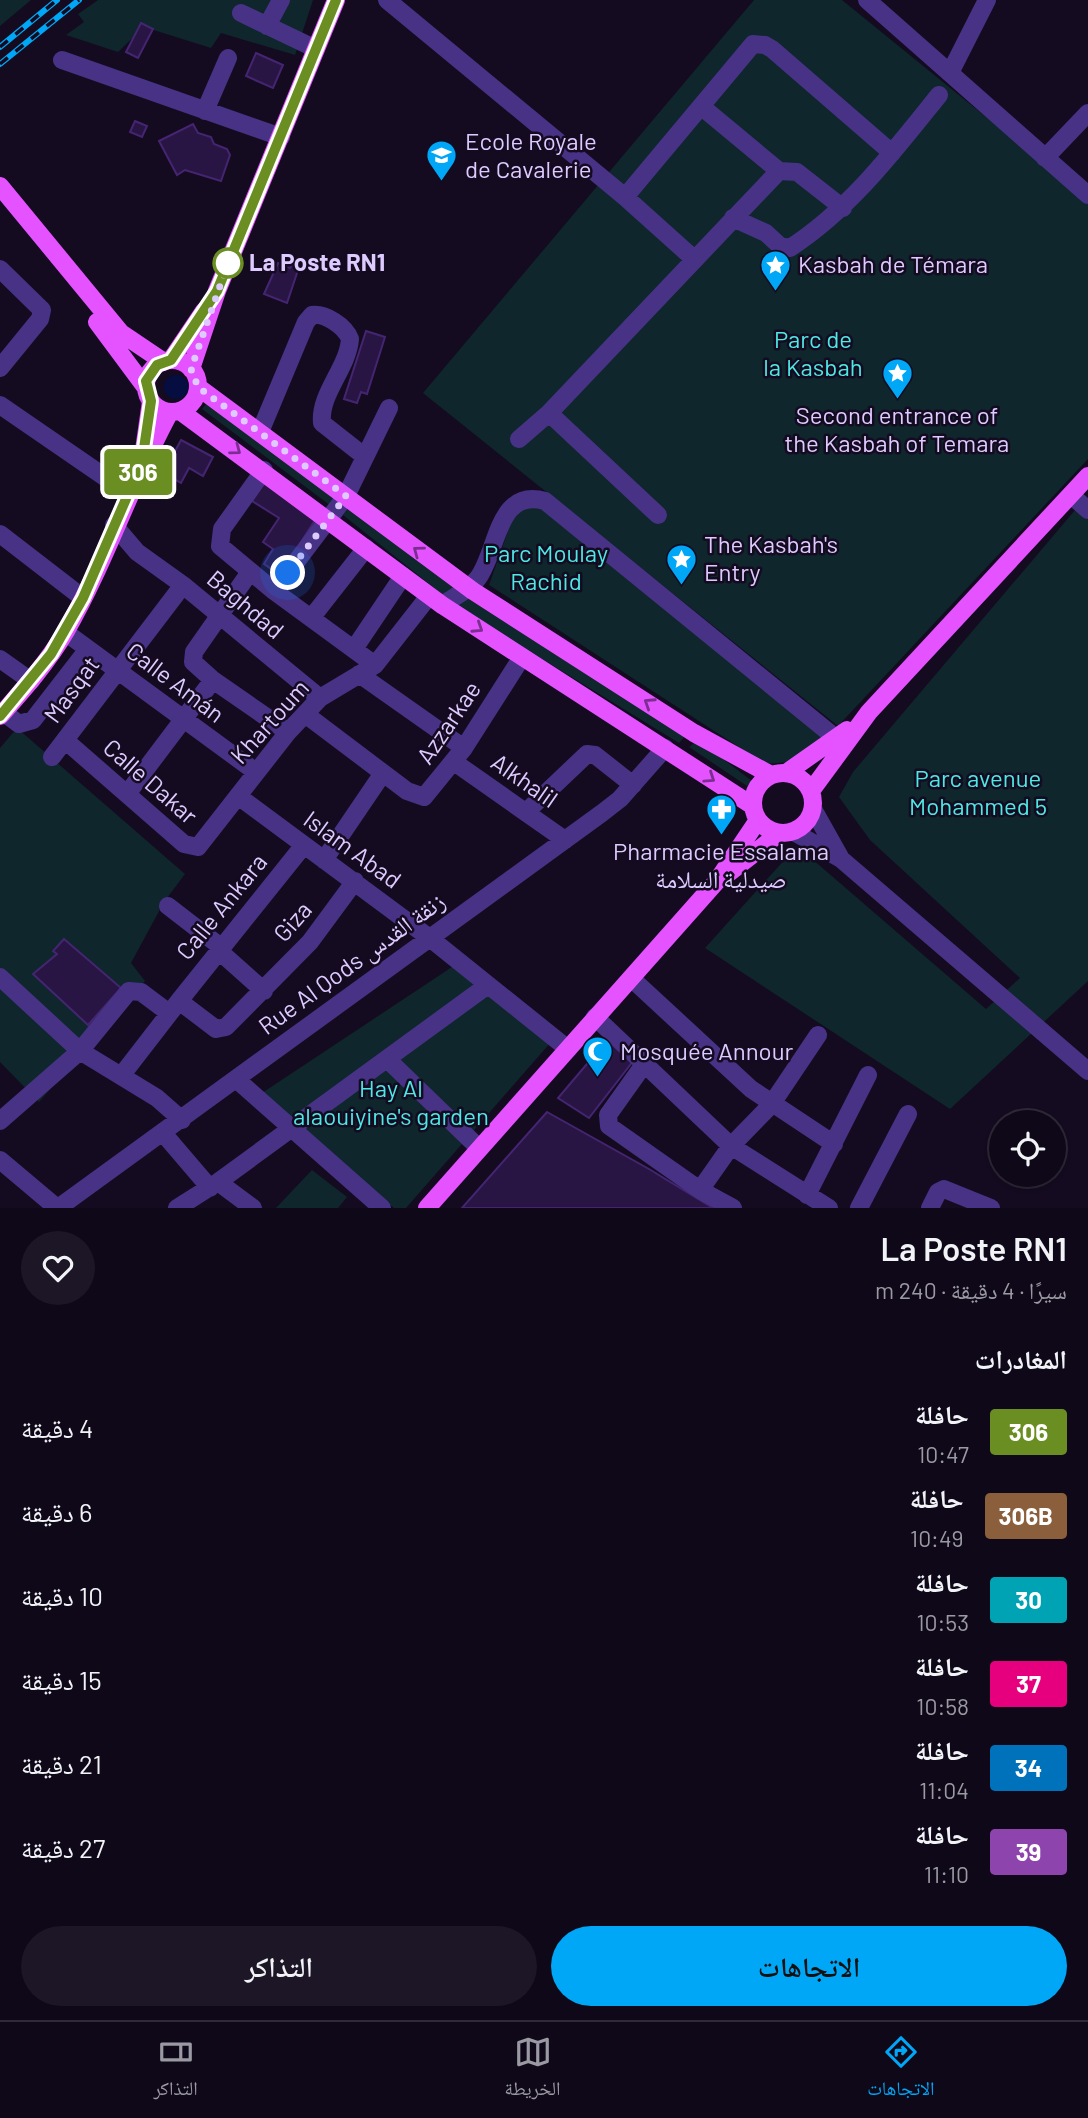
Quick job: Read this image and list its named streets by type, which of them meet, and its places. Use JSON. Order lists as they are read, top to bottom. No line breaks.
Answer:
{"streets":{"street":["Baghdad","Calle Amán","Masqat","Khartoum","Azzarkae","Alkhalil","Calle Dakar","Islam Abad","Calle Ankara","Giza","Rue Al Qods زنقة القدس"]},"crossings":[["Baghdad","Masqat"],["Baghdad","Khartoum"],["Calle Amán","Masqat"],["Calle Amán","Khartoum"],["Masqat","Calle Dakar"],["Khartoum","Azzarkae"],["Khartoum","Alkhalil"],["Khartoum","Calle Dakar"],["Khartoum","Islam Abad"],["Azzarkae","Alkhalil"],["Alkhalil","Rue Al Qods زنقة القدس"],["Islam Abad","Calle Ankara"],["Islam Abad","Giza"],["Islam Abad","Rue Al Qods زنقة القدس"],["Calle Ankara","Giza"]],"parks":["Parc de la Kasbah","Parc Moulay Rachid","Parc avenue Mohammed 5","Hay Al alaouiyine's garden"],"places":{"school or university":["Ecole Royale de Cavalerie"],"other":["La Poste RN1"],"place":["Kasbah de Témara","Second entrance of the Kasbah of Temara","The Kasbah's Entry"],"pharmacy":["Pharmacie Essalama صيدلية السلامة"],"mosque":["Mosquée Annour"]},"lines":["bus line 306"],"page":{"on_map":"306","heading":[["La Poste RN1","سيرًا · 4 دقيقة · 240 m"],"المغادرات"],"list":[{"mark":"306","name":"حافلة","note":"10:47","value":"4 دقيقة"},{"mark":"306B","name":"حافلة","note":"10:49","value":"6 دقيقة"},{"mark":"30","name":"حافلة","note":"10:53","value":"10 دقيقة"},{"mark":"37","name":"حافلة","note":"10:58","value":"15 دقيقة"},{"mark":"34","name":"حافلة","note":"11:04","value":"21 دقيقة"},{"mark":"39","name":"حافلة","note":"11:10","value":"27 دقيقة"}],"buttons":["الاتجاهات","التذاكر"],"tabs":["الاتجاهات","الخريطة","التذاكر"]}}
